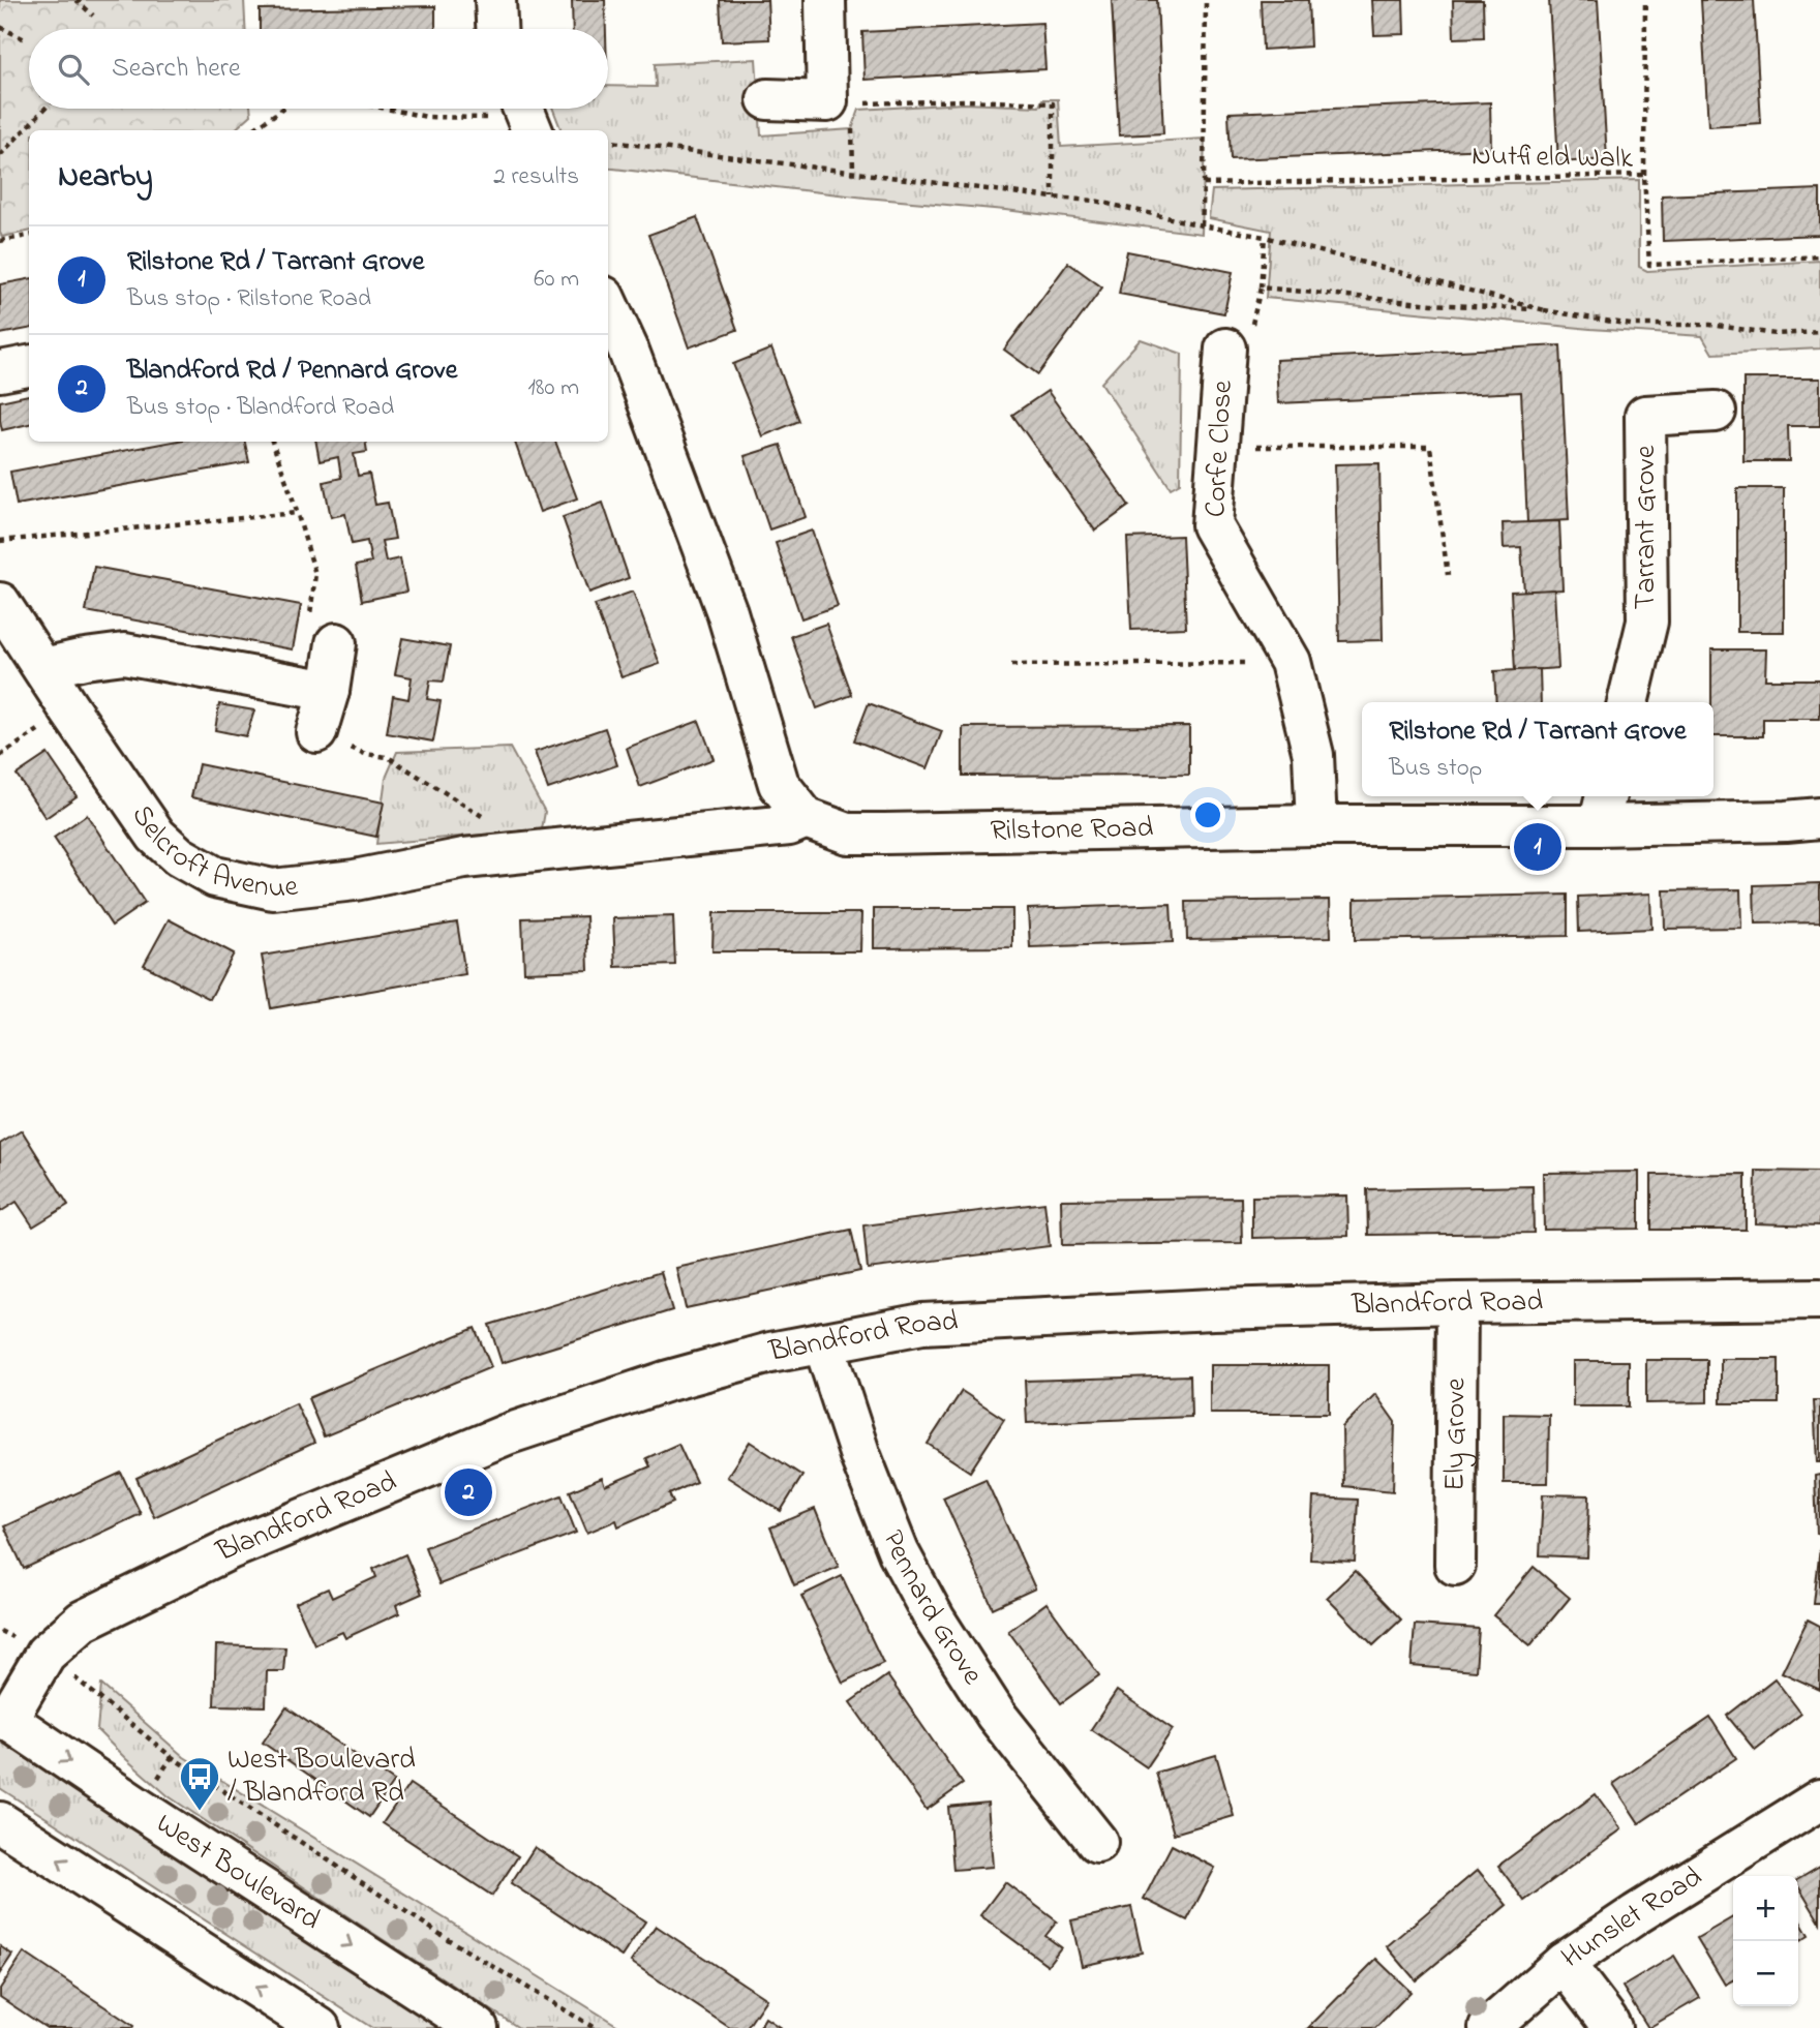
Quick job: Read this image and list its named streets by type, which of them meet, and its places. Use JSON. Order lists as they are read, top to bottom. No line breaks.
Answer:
{"streets":{"street":["Corfe Close","Tarrant Grove","Rilstone Road","Selcroft Avenue","Blandford Road","Ely Grove","Pennard Grove","West Boulevard","Hunslet Road"],"path":["Nutfield Walk"]},"crossings":[["Corfe Close","Rilstone Road"],["Rilstone Road","Selcroft Avenue"],["Blandford Road","Ely Grove"],["Blandford Road","Pennard Grove"],["Blandford Road","West Boulevard"]],"places":{"bus stop":["West Boulevard / Blandford Rd"]},"page":{"search":"Search here","heading":["Nearby","2 results"],"list":[{"mark":"1","name":"Rilstone Rd / Tarrant Grove","note":"Bus stop · Rilstone Road","value":"60 m"},{"mark":"2","name":"Blandford Rd / Pennard Grove","note":"Bus stop · Blandford Road","value":"180 m"}],"popup":["Rilstone Rd / Tarrant Grove","Bus stop"],"pins":["1","2"],"map_buttons":["+","−"]}}
